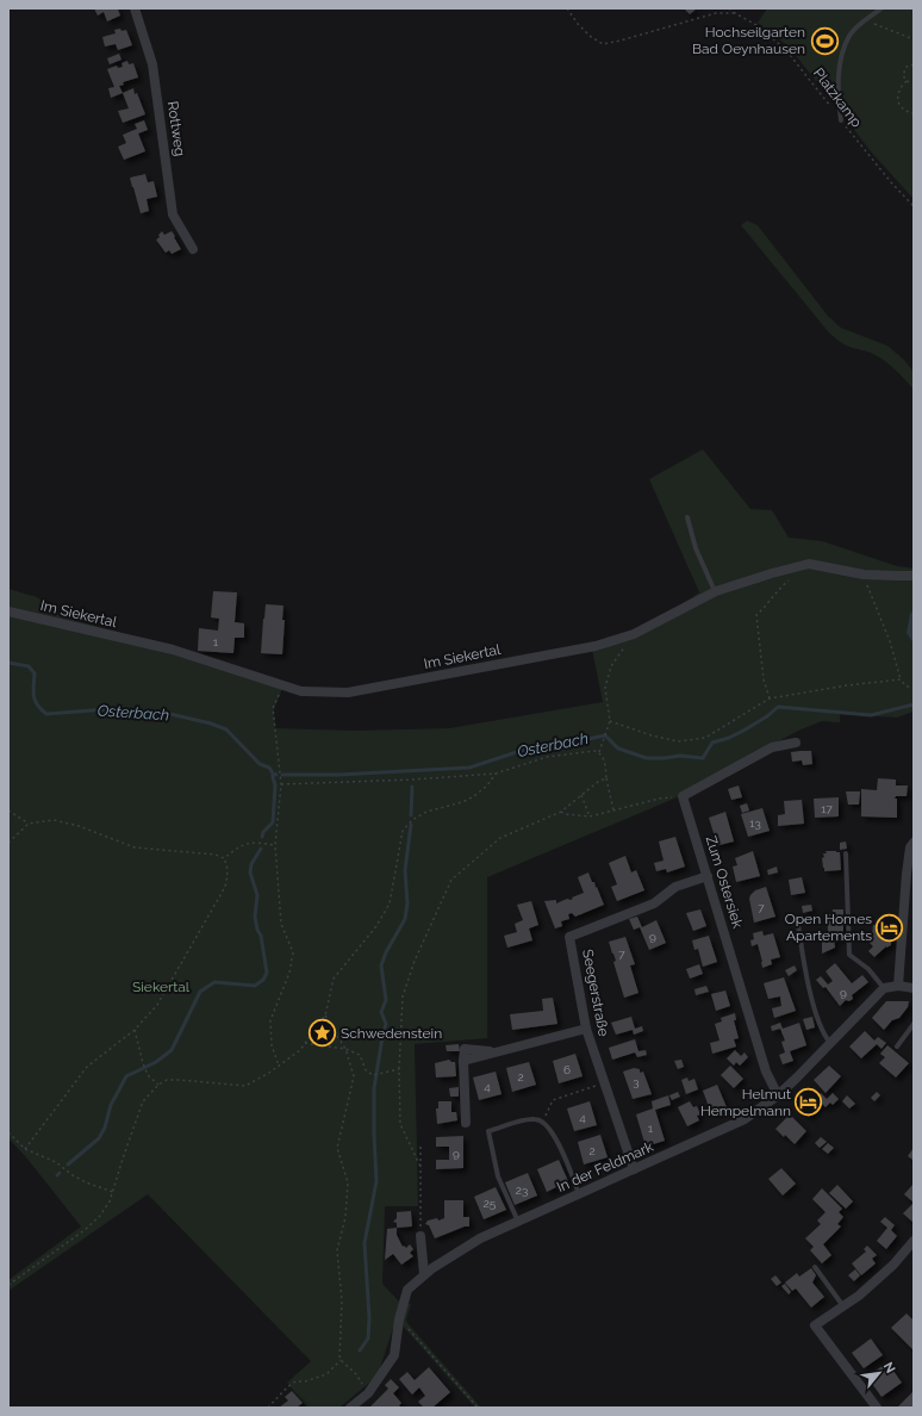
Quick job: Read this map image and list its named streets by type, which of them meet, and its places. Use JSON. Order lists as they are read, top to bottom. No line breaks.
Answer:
{"streets":{"street":["Rottweg","Im Siekertal","Zum Ostersiek","Seegerstraße","In der Feldmark"],"path":["Platzkamp"]},"crossings":[["Zum Ostersiek","Seegerstraße"],["Zum Ostersiek","In der Feldmark"],["Seegerstraße","In der Feldmark"]],"water":["Osterbach"],"parks":["Siekertal"],"places":{"sports":["Hochseilgarten Bad Oeynhausen"],"hotel":["Open Homes Apartements","Helmut Hempelmann"],"place":["Schwedenstein"]},"house_numbers":["1","17","13","7","9","7","9","6","2","3","4","4","1","2","9","23","25"],"north":"top right"}
